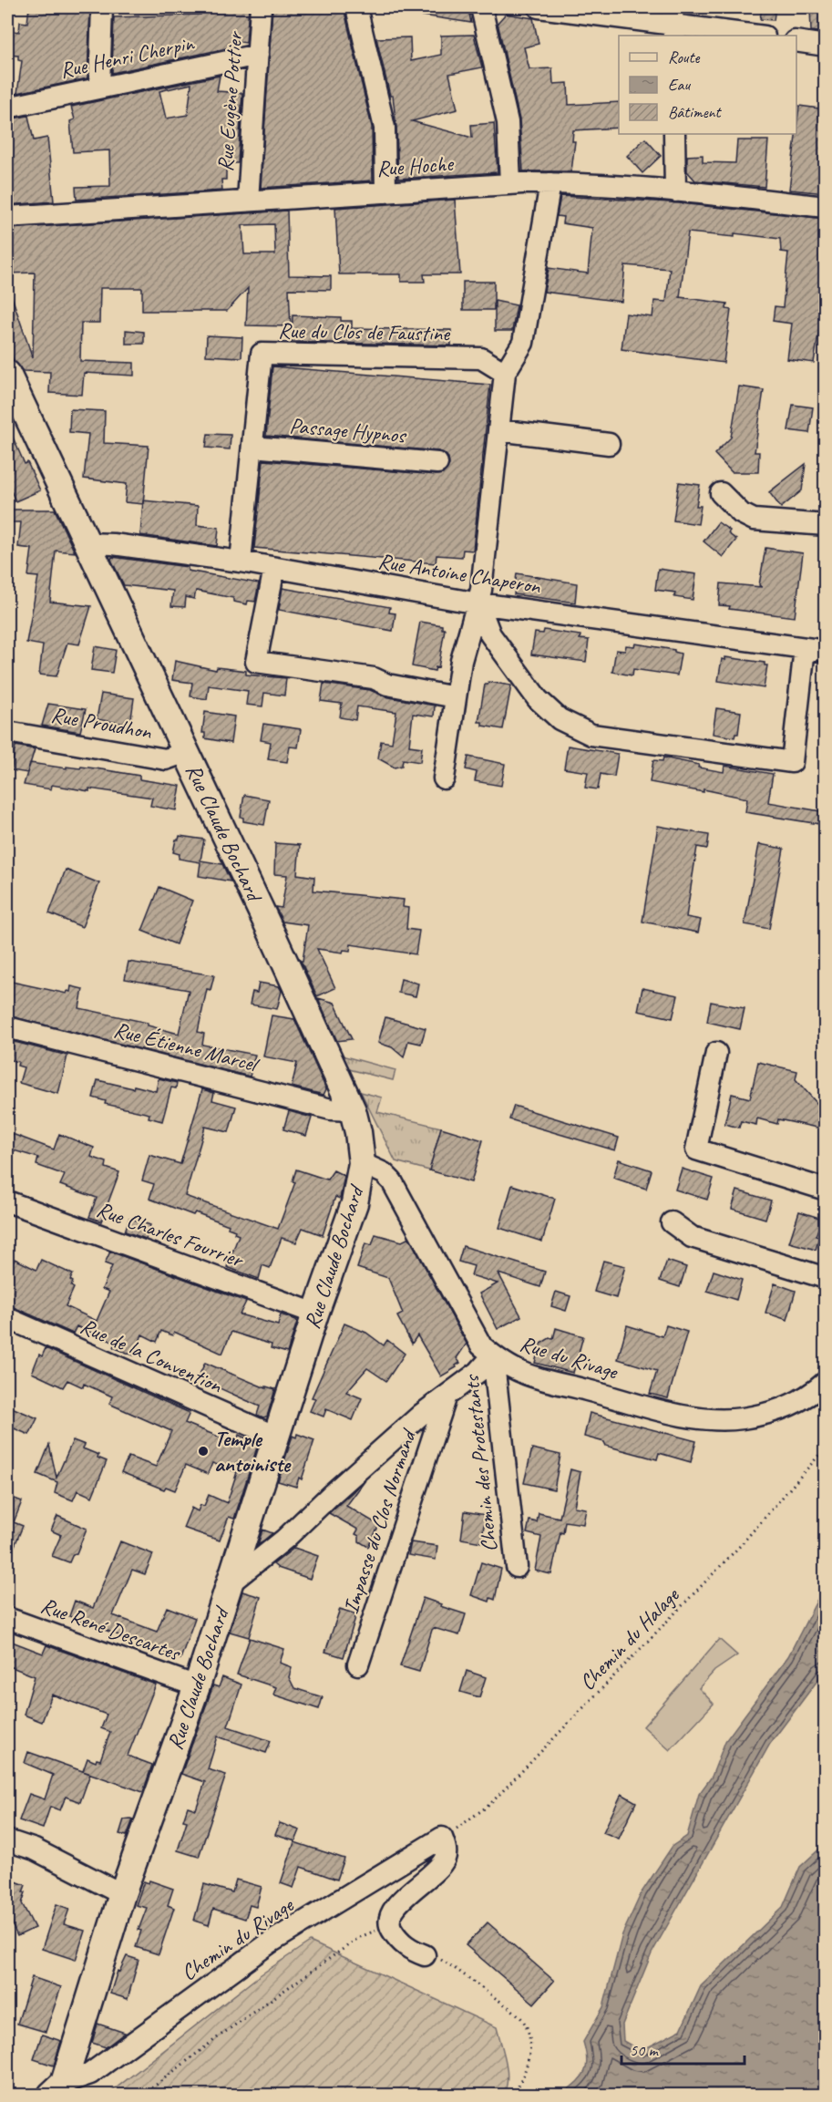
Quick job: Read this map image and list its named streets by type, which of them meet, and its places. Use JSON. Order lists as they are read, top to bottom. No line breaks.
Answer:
{"streets":{"main road":["Rue Claude Bochard"],"street":["Rue Henri Cherpin","Rue Eugène Pottier","Rue Hoche","Rue du Clos de Faustine","Passage Hypnos","Rue Antoine Chaperon","Rue Proudhon","Rue Étienne Marcel","Rue Charles Fourrier","Rue de la Convention","Rue du Rivage","Chemin des Protestants","Impasse du Clos Normand","Rue René Descartes","Chemin du Rivage"],"path":["Chemin du Halage"]},"crossings":[["Rue Henri Cherpin","Rue Eugène Pottier"],["Rue Eugène Pottier","Rue Hoche"],["Rue du Clos de Faustine","Passage Hypnos"],["Rue du Clos de Faustine","Rue Antoine Chaperon"],["Rue Antoine Chaperon","Rue Claude Bochard"],["Rue Proudhon","Rue Claude Bochard"],["Rue Claude Bochard","Rue Étienne Marcel"],["Rue Claude Bochard","Rue Charles Fourrier"],["Rue Claude Bochard","Rue de la Convention"],["Rue Claude Bochard","Rue du Rivage"],["Rue Claude Bochard","Rue René Descartes"],["Rue Claude Bochard","Chemin du Rivage"],["Rue du Rivage","Chemin des Protestants"],["Chemin du Halage","Chemin du Rivage"]],"places":["Temple antoiniste"],"legend":["Route","Eau","Bâtiment"],"scale_bar":"50 m"}
